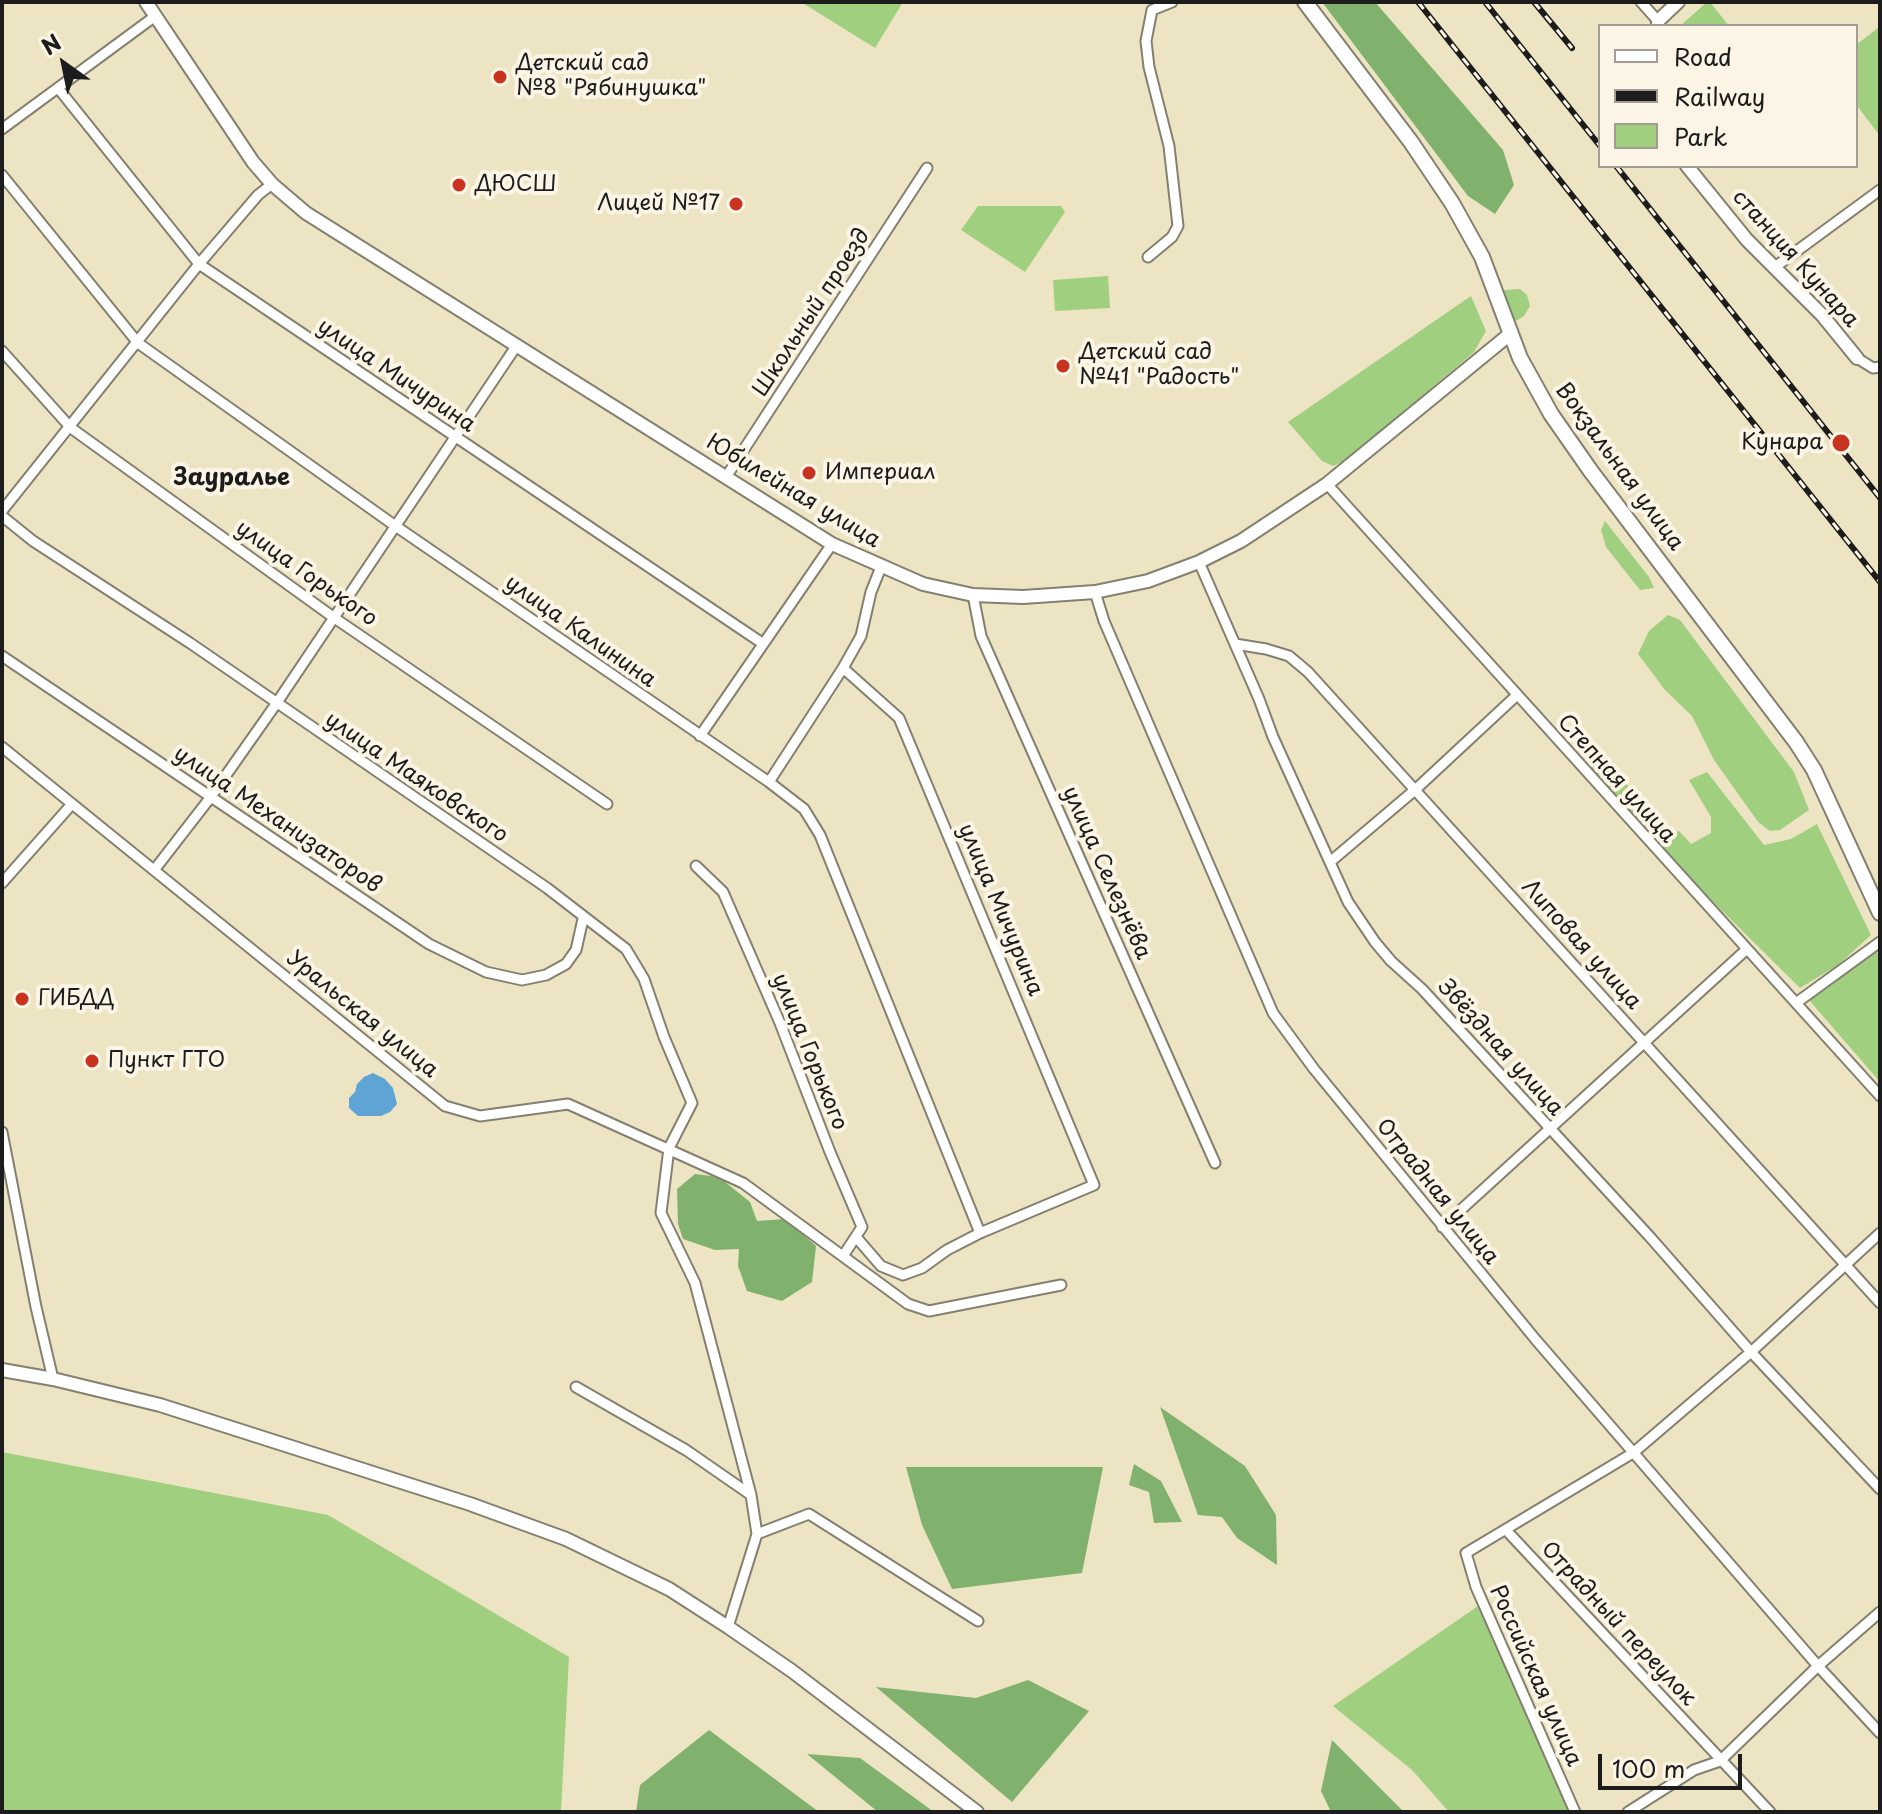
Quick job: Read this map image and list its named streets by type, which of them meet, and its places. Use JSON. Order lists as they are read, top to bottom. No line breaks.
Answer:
{"streets":{"main road":["Вокзальная улица"],"street":["станция Кунара","Школьный проезд","улица Мичурина","Юбилейная улица","улица Горького","улица Калинина","улица Маяковского","Степная улица","улица Механизаторов","улица Селезнёва","Липовая улица","Уральская улица","Звёздная улица","Отрадная улица","Отрадный переулок","Российская улица"]},"crossings":[["Школьный проезд","Юбилейная улица"],["улица Мичурина","улица Калинина"],["Вокзальная улица","Юбилейная улица"],["Юбилейная улица","Степная улица"],["Юбилейная улица","улица Селезнёва"],["Юбилейная улица","Звёздная улица"],["Юбилейная улица","Отрадная улица"],["улица Маяковского","улица Механизаторов"],["улица Маяковского","Уральская улица"],["Липовая улица","Звёздная улица"],["Отрадный переулок","Российская улица"]],"districts":["Зауралье"],"places":["Детский сад №8 \"Рябинушка\"","ДЮСШ","Лицей №17","Детский сад №41 \"Радость\"","Кунара","Империал","ГИБДД","Пункт ГТО"],"legend":["Road","Railway","Park"],"scale_bar":"100 m","north":"top left"}
